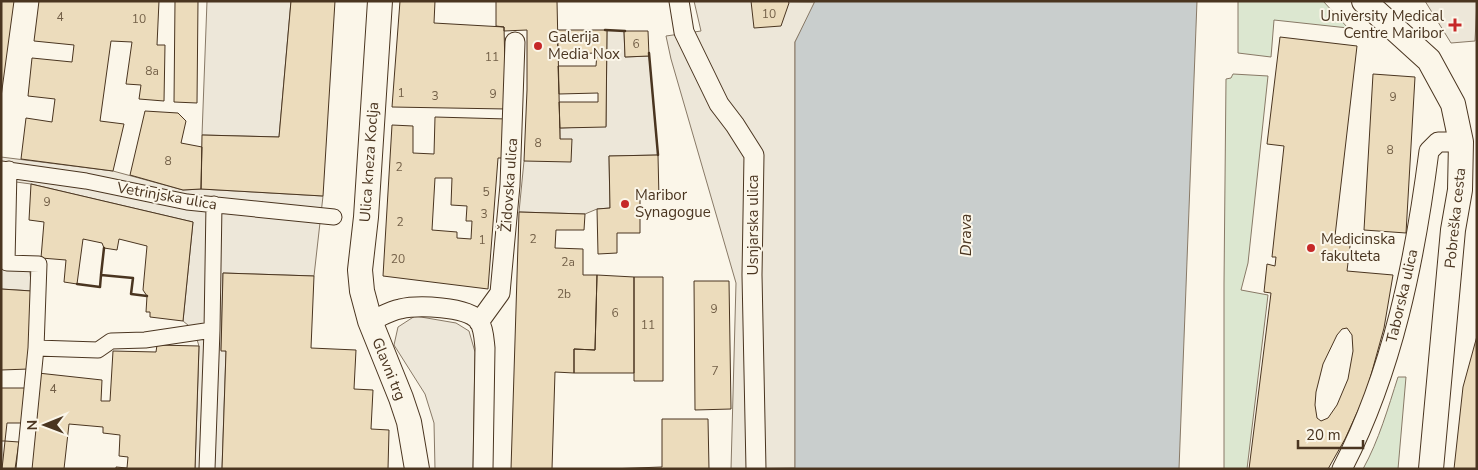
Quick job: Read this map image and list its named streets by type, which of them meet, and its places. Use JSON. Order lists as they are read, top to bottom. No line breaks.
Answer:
{"streets":{"street":["Ulica kneza Koclja","Židovska ulica","Vetrinjska ulica","Pobreška cesta","Usnjarska ulica","Taborska ulica","Glavni trg"]},"crossings":[["Ulica kneza Koclja","Glavni trg"],["Židovska ulica","Glavni trg"],["Pobreška cesta","Taborska ulica"]],"water":["Drava"],"places":{"health":["University Medical Centre Maribor"],"other":["Galerija Media Nox","Maribor Synagogue","Medicinska fakulteta"]},"house_numbers":["10","4","10","6","11","8a","1","9","3","9","8","8","8","2","5","9","3","2","2","1","20","2a","2b","9","6","11","7","4"],"scale_bar":"20 m","north":"left"}
